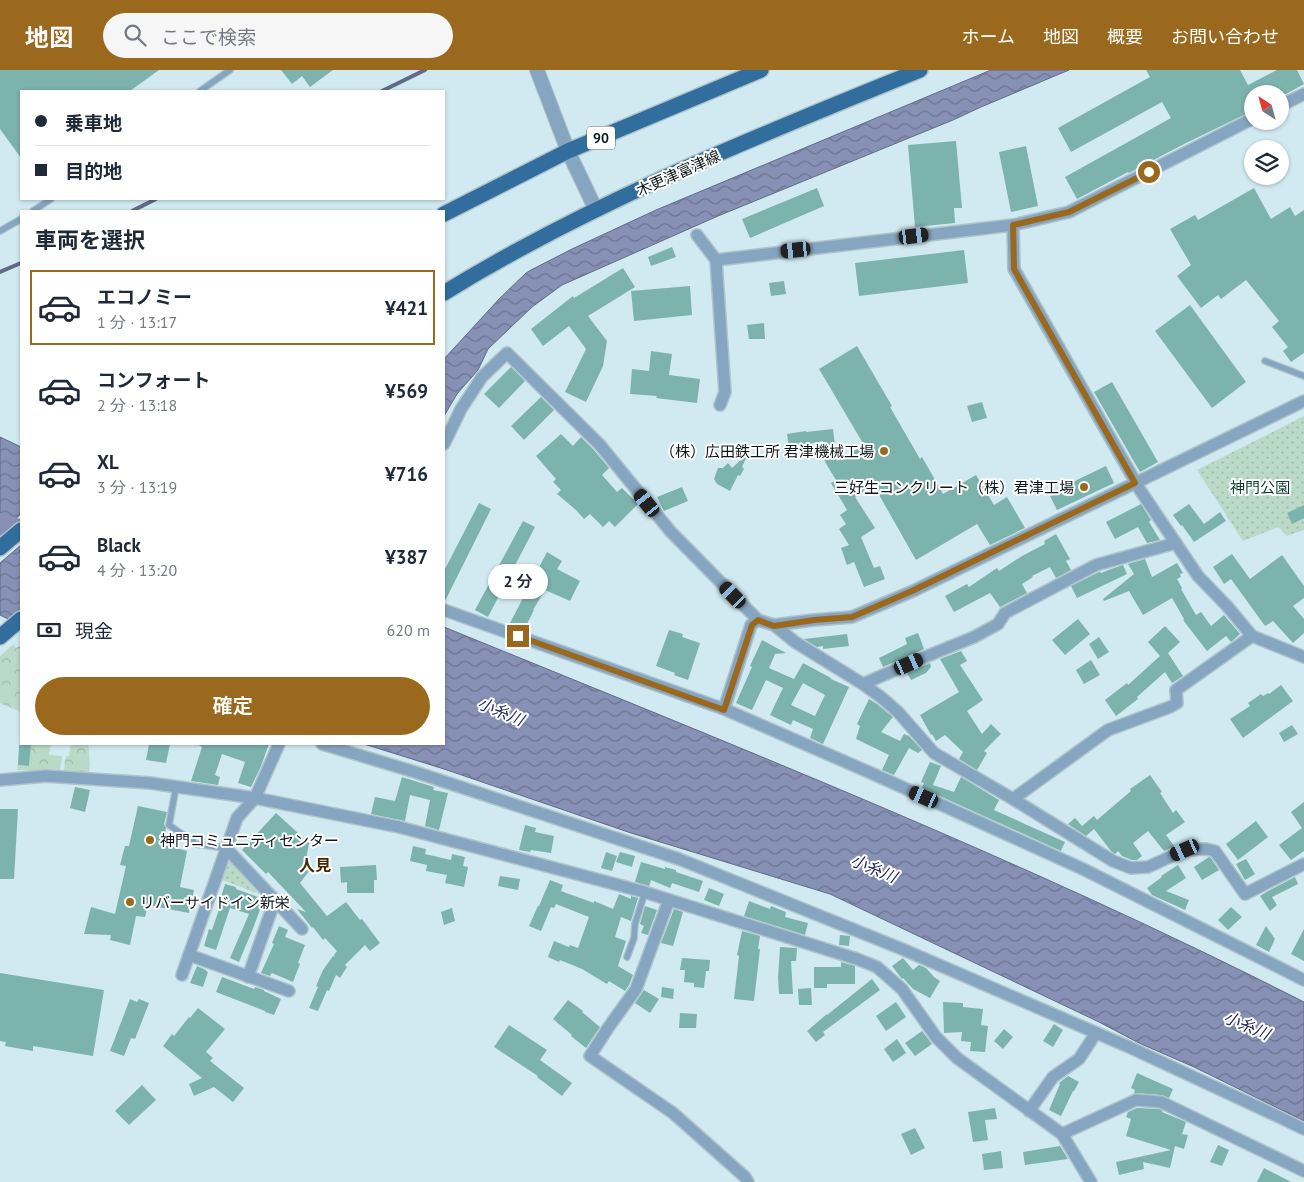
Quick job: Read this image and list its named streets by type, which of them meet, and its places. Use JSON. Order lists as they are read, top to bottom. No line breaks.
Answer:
{"streets":{"main road":["90","木更津富津線"]},"districts":["人見"],"water":["小糸川"],"parks":["神門公園"],"places":["（株）広田鉄工所 君津機械工場","三好生コンクリート（株）君津工場","神門コミュニティセンター","リバーサイドイン新栄"],"north":"top left","page":{"header":"地図","search":"ここで検索","nav":["ホーム","地図","概要","お問い合わせ"],"banner":["乗車地","目的地"],"heading":"車両を選択","list":[{"name":"エコノミー","note":"1 分 · 13:17","value":"¥421"},{"name":"コンフォート","note":"2 分 · 13:18","value":"¥569"},{"name":"XL","note":"3 分 · 13:19","value":"¥716"},{"name":"Black","note":"4 分 · 13:20","value":"¥387"}],"bubble":"2 分","pay":["現金","620 m"],"buttons":"確定"}}
